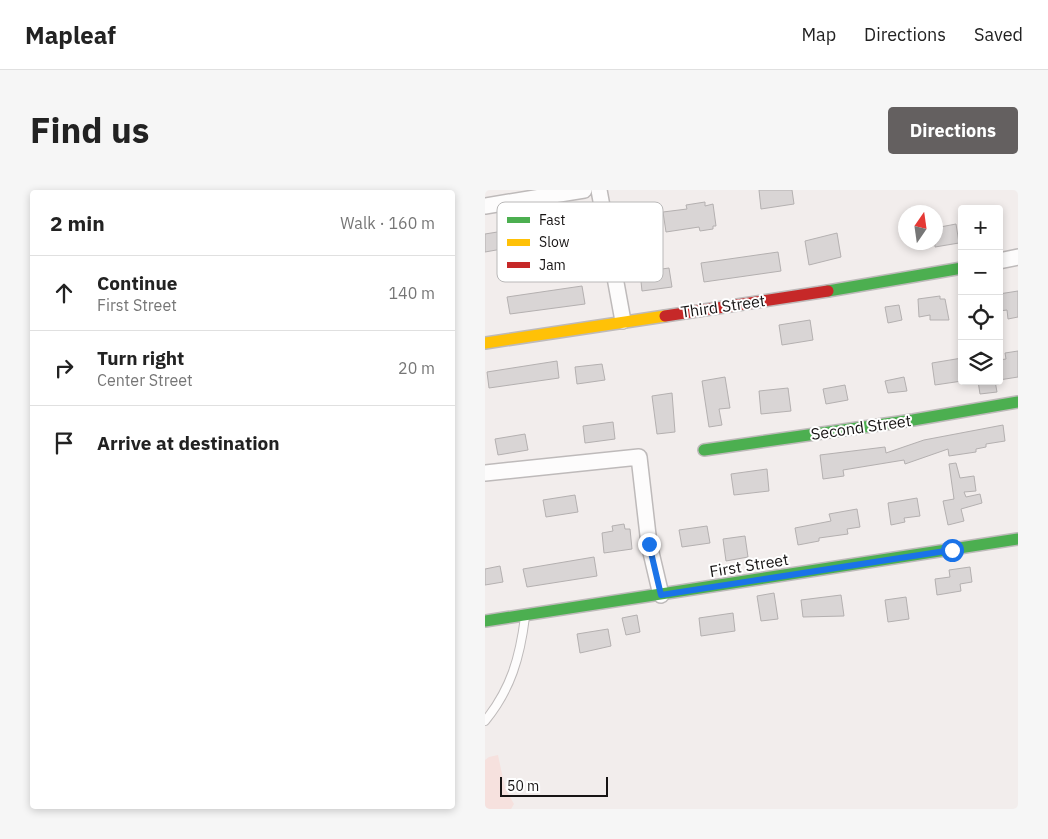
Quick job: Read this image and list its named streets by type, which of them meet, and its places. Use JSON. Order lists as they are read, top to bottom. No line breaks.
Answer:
{"streets":{"street":["Third Street","Second Street","First Street"]},"legend":["Fast","Slow","Jam"],"scale_bar":"50 m","north":"top","page":{"header":"Mapleaf","nav":["Map","Directions","Saved"],"title":"Find us","buttons":"Directions","heading":["2 min","Walk · 160 m"],"map_buttons":["+","−"],"list":[["Continue","First Street","140 m"],["Turn right","Center Street","20 m"],"Arrive at destination"],"scale":"50 m"}}
